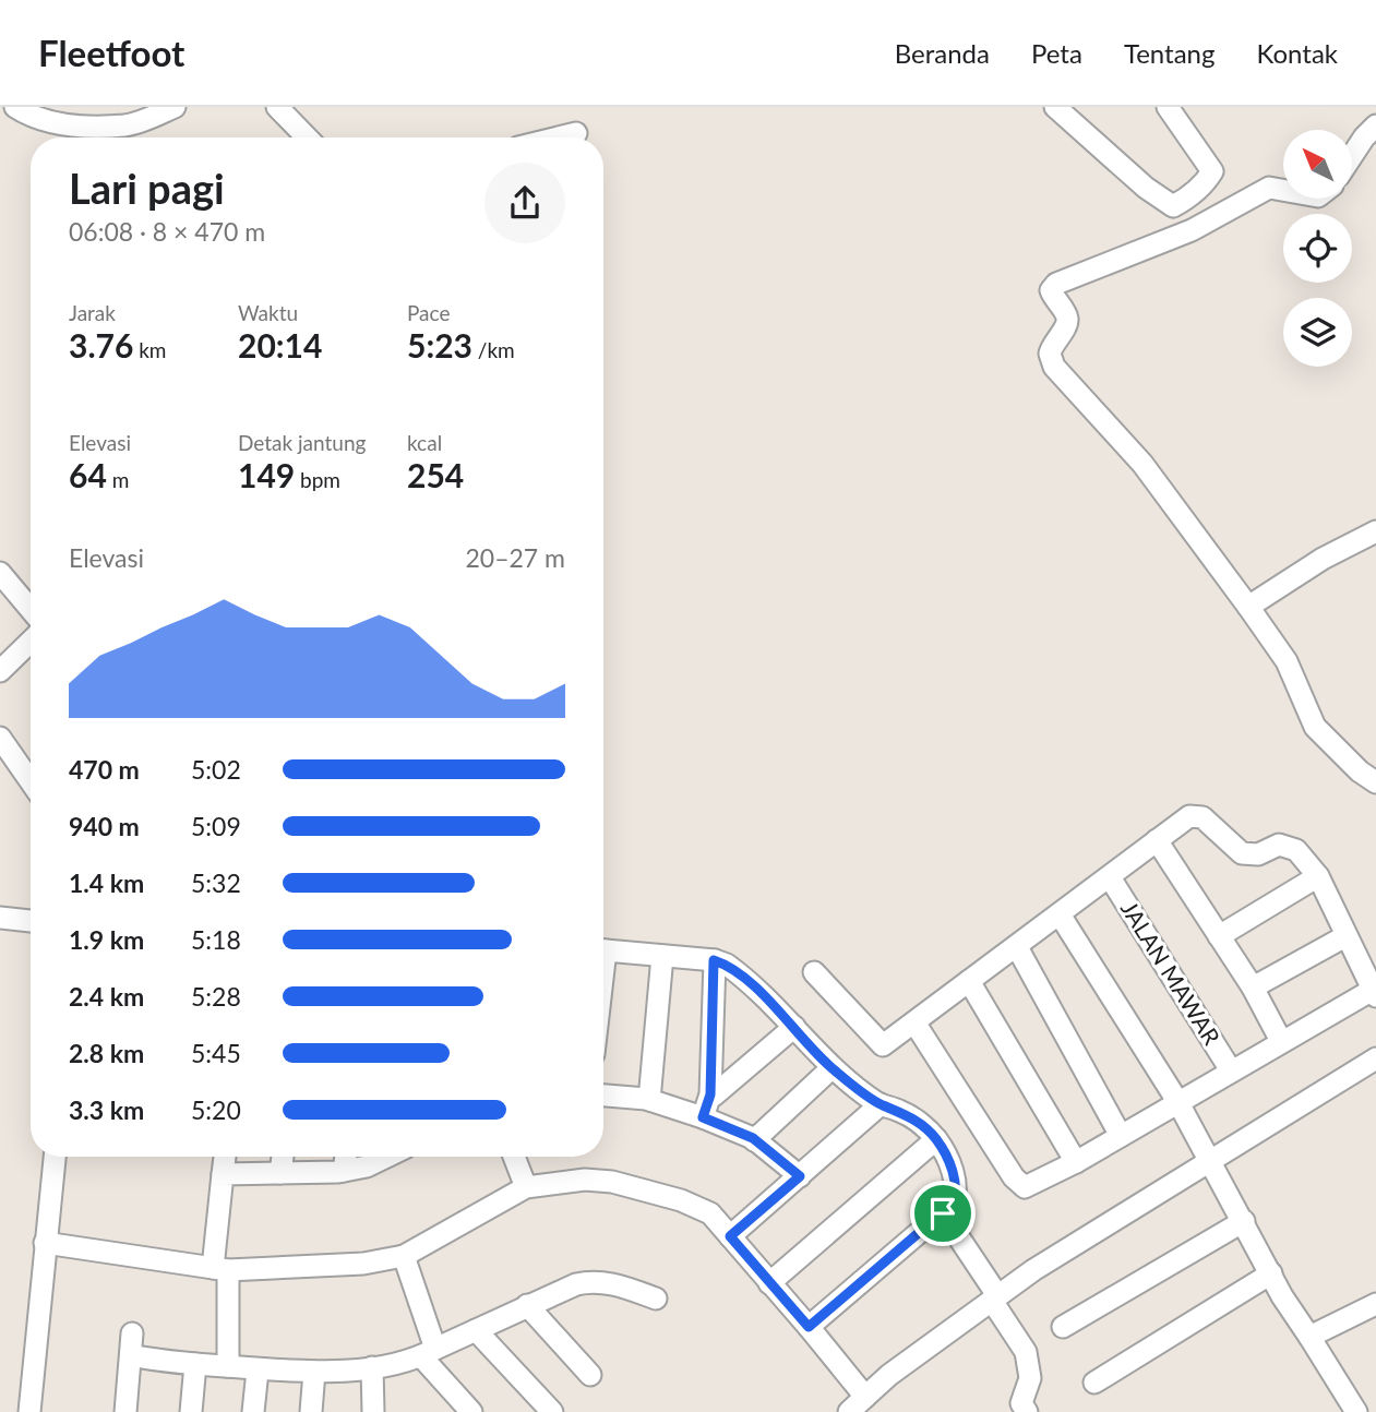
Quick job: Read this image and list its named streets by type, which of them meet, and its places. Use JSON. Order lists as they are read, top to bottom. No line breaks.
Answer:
{"streets":{"street":["JALAN MAWAR"]},"north":"top left","page":{"header":"Fleetfoot","nav":["Beranda","Peta","Tentang","Kontak"],"heading":["Lari pagi","06:08 · 8 × 470 m"],"stats":[["Jarak","3.76 km"],["Waktu","20:14"],["Pace","5:23 /km"],["Elevasi","64 m"],["Detak jantung","149 bpm"],["kcal","254"]],"chart":["Elevasi","20–27 m"],"list":[{"name":"470 m","note":"5:02"},{"name":"940 m","note":"5:09"},{"name":"1.4 km","note":"5:32"},{"name":"1.9 km","note":"5:18"},{"name":"2.4 km","note":"5:28"},{"name":"2.8 km","note":"5:45"},{"name":"3.3 km","note":"5:20"}]}}
